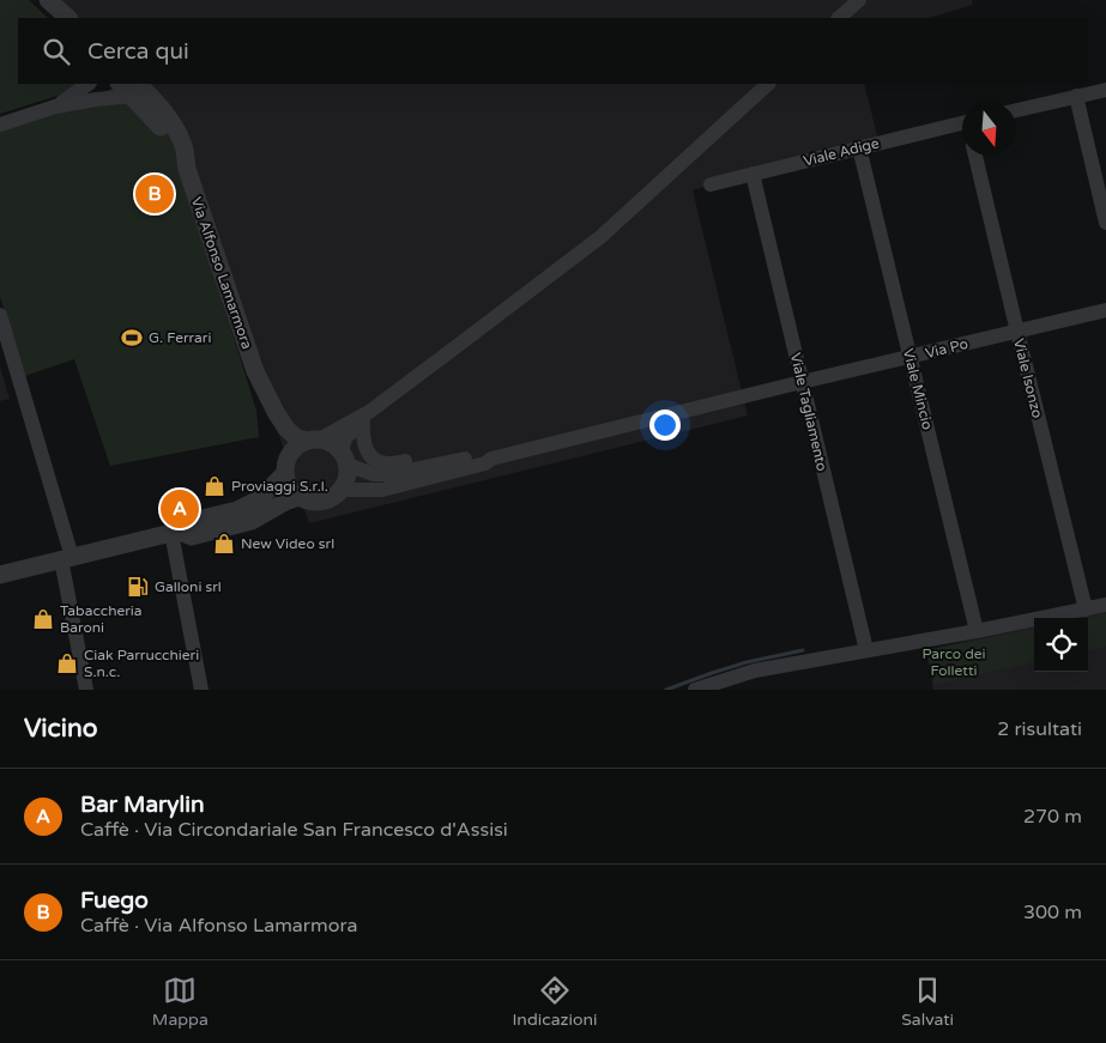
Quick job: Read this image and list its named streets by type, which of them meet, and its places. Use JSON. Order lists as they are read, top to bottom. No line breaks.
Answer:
{"streets":{"street":["Viale Adige","Via Alfonso Lamarmora","Via Po","Viale Isonzo","Viale Mincio","Viale Tagliamento"]},"crossings":[["Viale Adige","Viale Mincio"],["Viale Adige","Viale Tagliamento"],["Via Po","Viale Isonzo"],["Via Po","Viale Mincio"],["Via Po","Viale Tagliamento"]],"parks":["Parco dei Folletti"],"places":{"sports":["G. Ferrari"],"shop":["Proviaggi S.r.l.","New Video srl","Tabaccheria Baroni","Ciak Parrucchieri S.n.c."],"fuel station":["Galloni srl"]},"north":"bottom","page":{"search":"Cerca qui","pins":["B","A"],"heading":["Vicino","2 risultati"],"list":[{"mark":"A","name":"Bar Marylin","note":"Caffè · Via Circondariale San Francesco d'Assisi","value":"270 m"},{"mark":"B","name":"Fuego","note":"Caffè · Via Alfonso Lamarmora","value":"300 m"}],"nav":["Mappa","Indicazioni","Salvati"]}}
